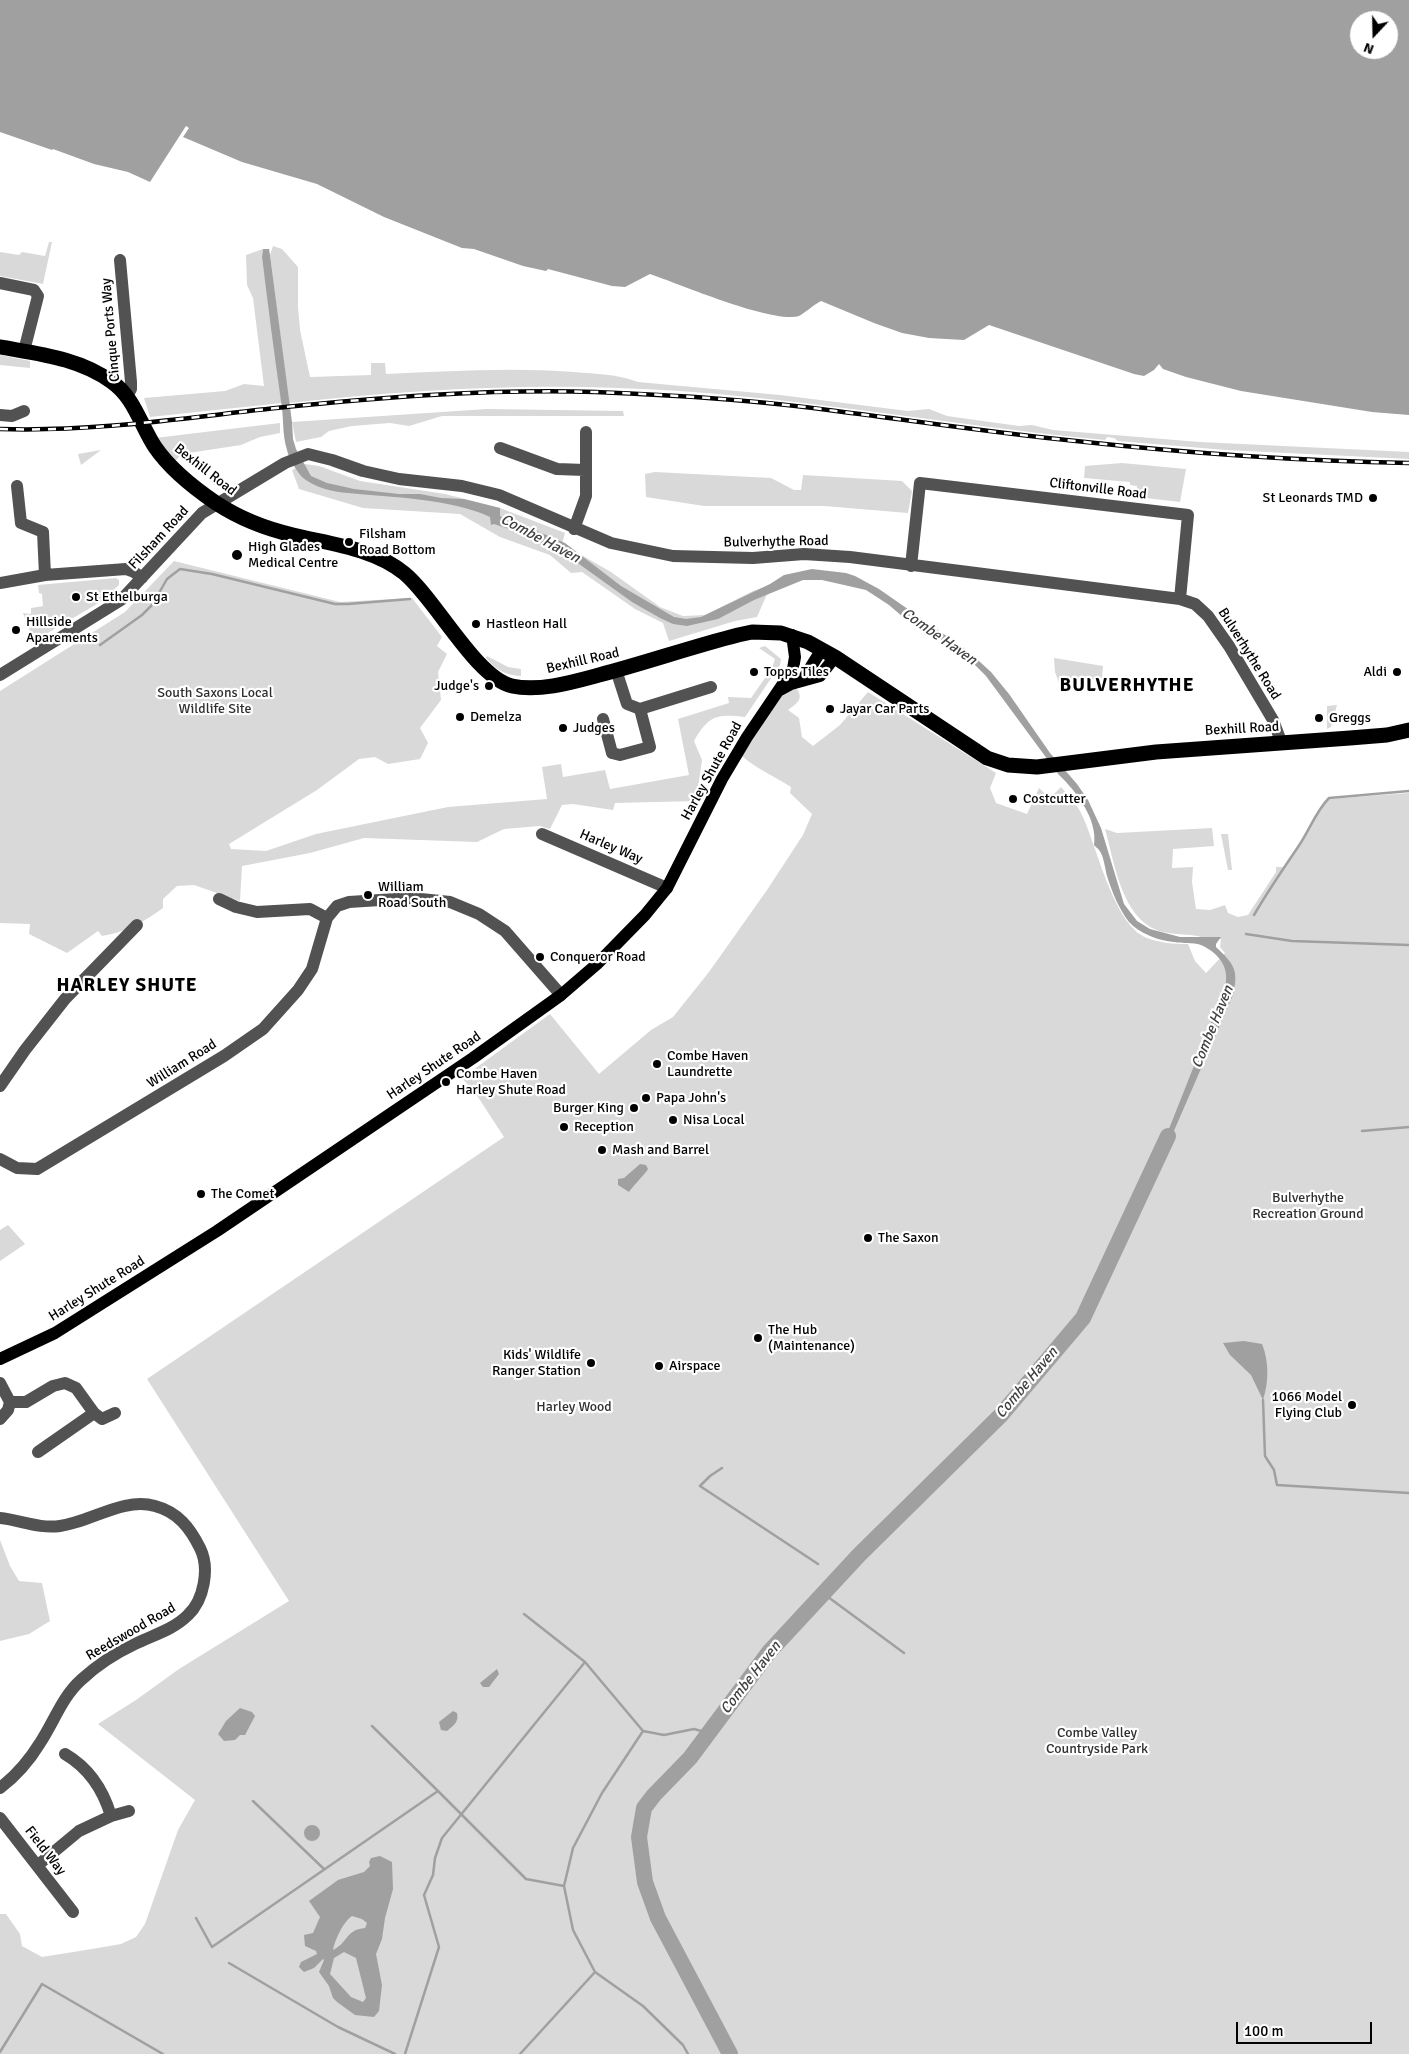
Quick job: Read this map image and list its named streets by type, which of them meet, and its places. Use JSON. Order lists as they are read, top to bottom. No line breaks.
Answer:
{"streets":{"highway":["Bexhill Road"],"main road":["Harley Shute Road"],"street":["Cinque Ports Way","Cliftonville Road","Filsham Road","Bulverhythe Road","Harley Way","William Road","Reedswood Road","Field Way"]},"crossings":[["Cinque Ports Way","Bexhill Road"],["Bexhill Road","Filsham Road"],["Bexhill Road","Bulverhythe Road"],["Bexhill Road","Harley Shute Road"],["Cliftonville Road","Bulverhythe Road"],["Filsham Road","Bulverhythe Road"],["Harley Shute Road","Harley Way"]],"districts":["BULVERHYTHE","HARLEY SHUTE"],"water":["Combe Haven"],"parks":["South Saxons Local Wildlife Site","Bulverhythe Recreation Ground","Harley Wood","Combe Valley Countryside Park"],"places":["St Leonards TMD","Filsham Road Bottom","High Glades Medical Centre","St Ethelburga","Hastleon Hall","Hillside Aparements","Topps Tiles","Aldi","Judge's","Jayar Car Parts","Demelza","Greggs","Judges","Costcutter","William Road South","Conqueror Road","Combe Haven Laundrette","Combe Haven Harley Shute Road","Papa John's","Burger King","Nisa Local","Reception","Mash and Barrel","The Comet","The Saxon","The Hub (Maintenance)","Kids' Wildlife Ranger Station","Airspace","1066 Model Flying Club"],"scale_bar":"100 m","north":"bottom"}
